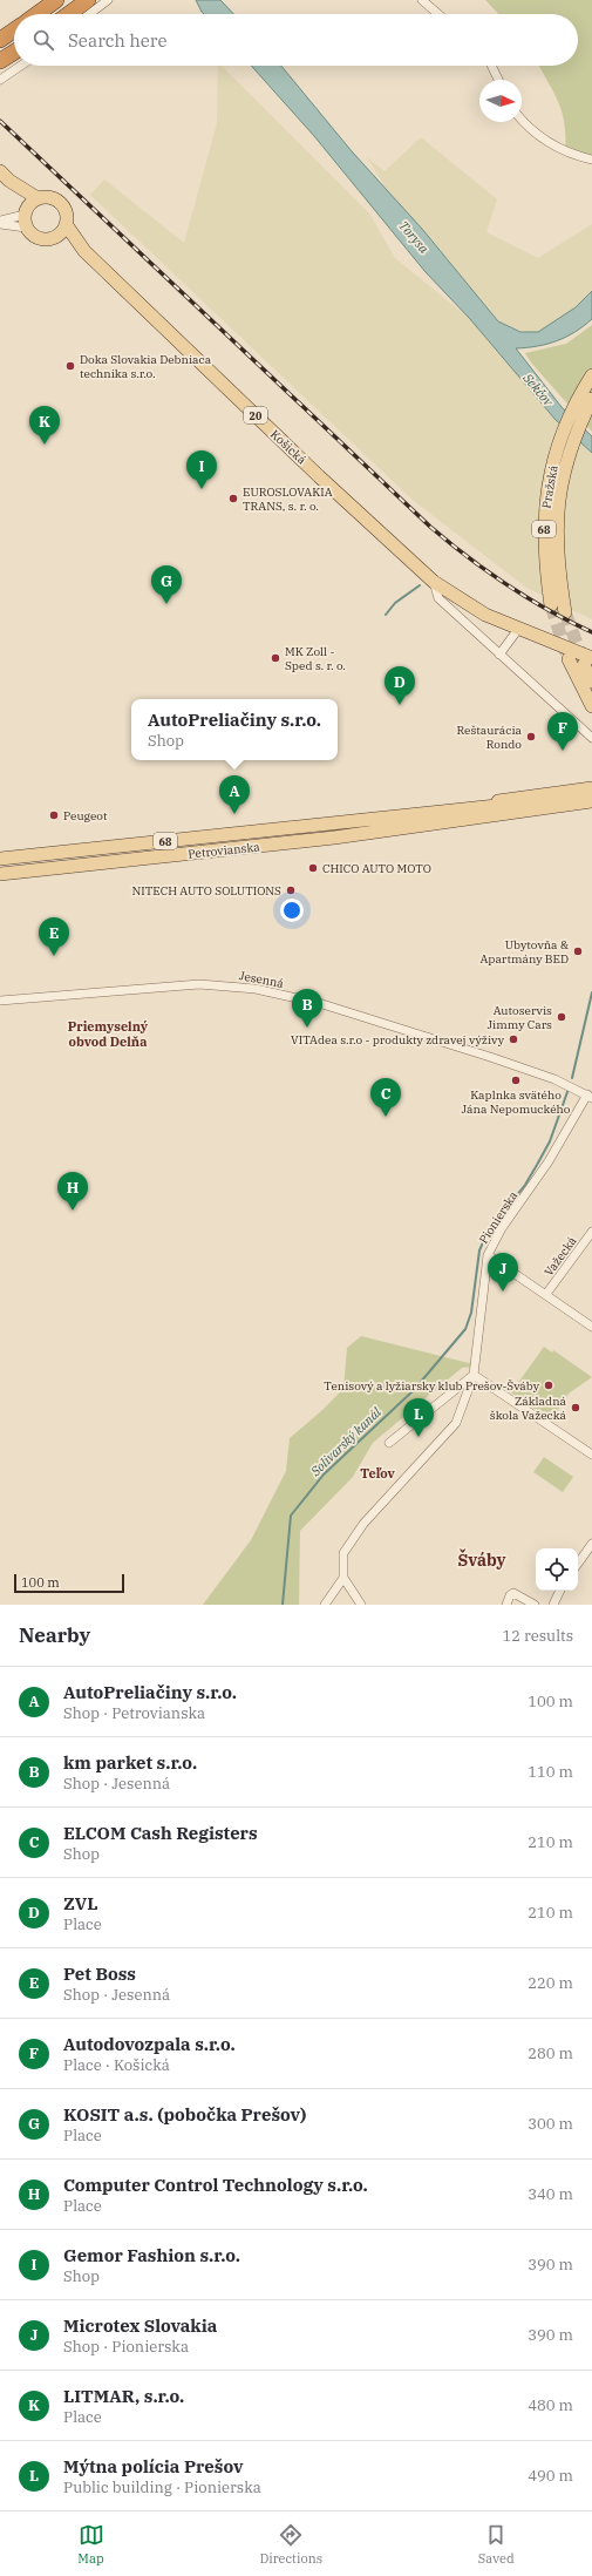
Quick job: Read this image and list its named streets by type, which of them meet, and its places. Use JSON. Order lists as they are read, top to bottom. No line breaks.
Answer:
{"streets":{"main road":["20","Košická","Pražská","68","Petrovianska"],"street":["Jesenná","Pionierska","Važecká"]},"crossings":[["68","Petrovianska"],["Jesenná","Pionierska"],["Pionierska","Važecká"]],"districts":["Priemyselný obvod Delňa","Teľov","Šváby"],"water":["Torysa","Sekčov","Solivarský kanál"],"places":["Doka Slovakia Debniaca technika s.r.o.","EUROSLOVAKIA TRANS, s. r. o.","MK Zoll - Sped s. r. o.","Reštaurácia Rondo","Peugeot","CHICO AUTO MOTO","NITECH AUTO SOLUTIONS","Ubytovňa & Apartmány BED","Autoservis Jimmy Cars","VITAdea s.r.o - produkty zdravej výživy","Kaplnka svätého Jána Nepomuckého","Tenisový a lyžiarsky klub Prešov-Šváby","Základná škola Važecká"],"scale_bar":"100 m","north":"right","page":{"search":"Search here","pins":["K","I","G","D","F","A","E","B","C","H","J","L"],"popup":["AutoPreliačiny s.r.o.","Shop"],"scale":"100 m","heading":["Nearby","12 results"],"list":[{"mark":"A","name":"AutoPreliačiny s.r.o.","note":"Shop · Petrovianska","value":"100 m"},{"mark":"B","name":"km parket s.r.o.","note":"Shop · Jesenná","value":"110 m"},{"mark":"C","name":"ELCOM Cash Registers","note":"Shop","value":"210 m"},{"mark":"D","name":"ZVL","note":"Place","value":"210 m"},{"mark":"E","name":"Pet Boss","note":"Shop · Jesenná","value":"220 m"},{"mark":"F","name":"Autodovozpala s.r.o.","note":"Place · Košická","value":"280 m"},{"mark":"G","name":"KOSIT a.s. (pobočka Prešov)","note":"Place","value":"300 m"},{"mark":"H","name":"Computer Control Technology s.r.o.","note":"Place","value":"340 m"},{"mark":"I","name":"Gemor Fashion s.r.o.","note":"Shop","value":"390 m"},{"mark":"J","name":"Microtex Slovakia","note":"Shop · Pionierska","value":"390 m"},{"mark":"K","name":"LITMAR, s.r.o.","note":"Place","value":"480 m"},{"mark":"L","name":"Mýtna polícia Prešov","note":"Public building · Pionierska","value":"490 m"}],"nav":["Map","Directions","Saved"]}}
